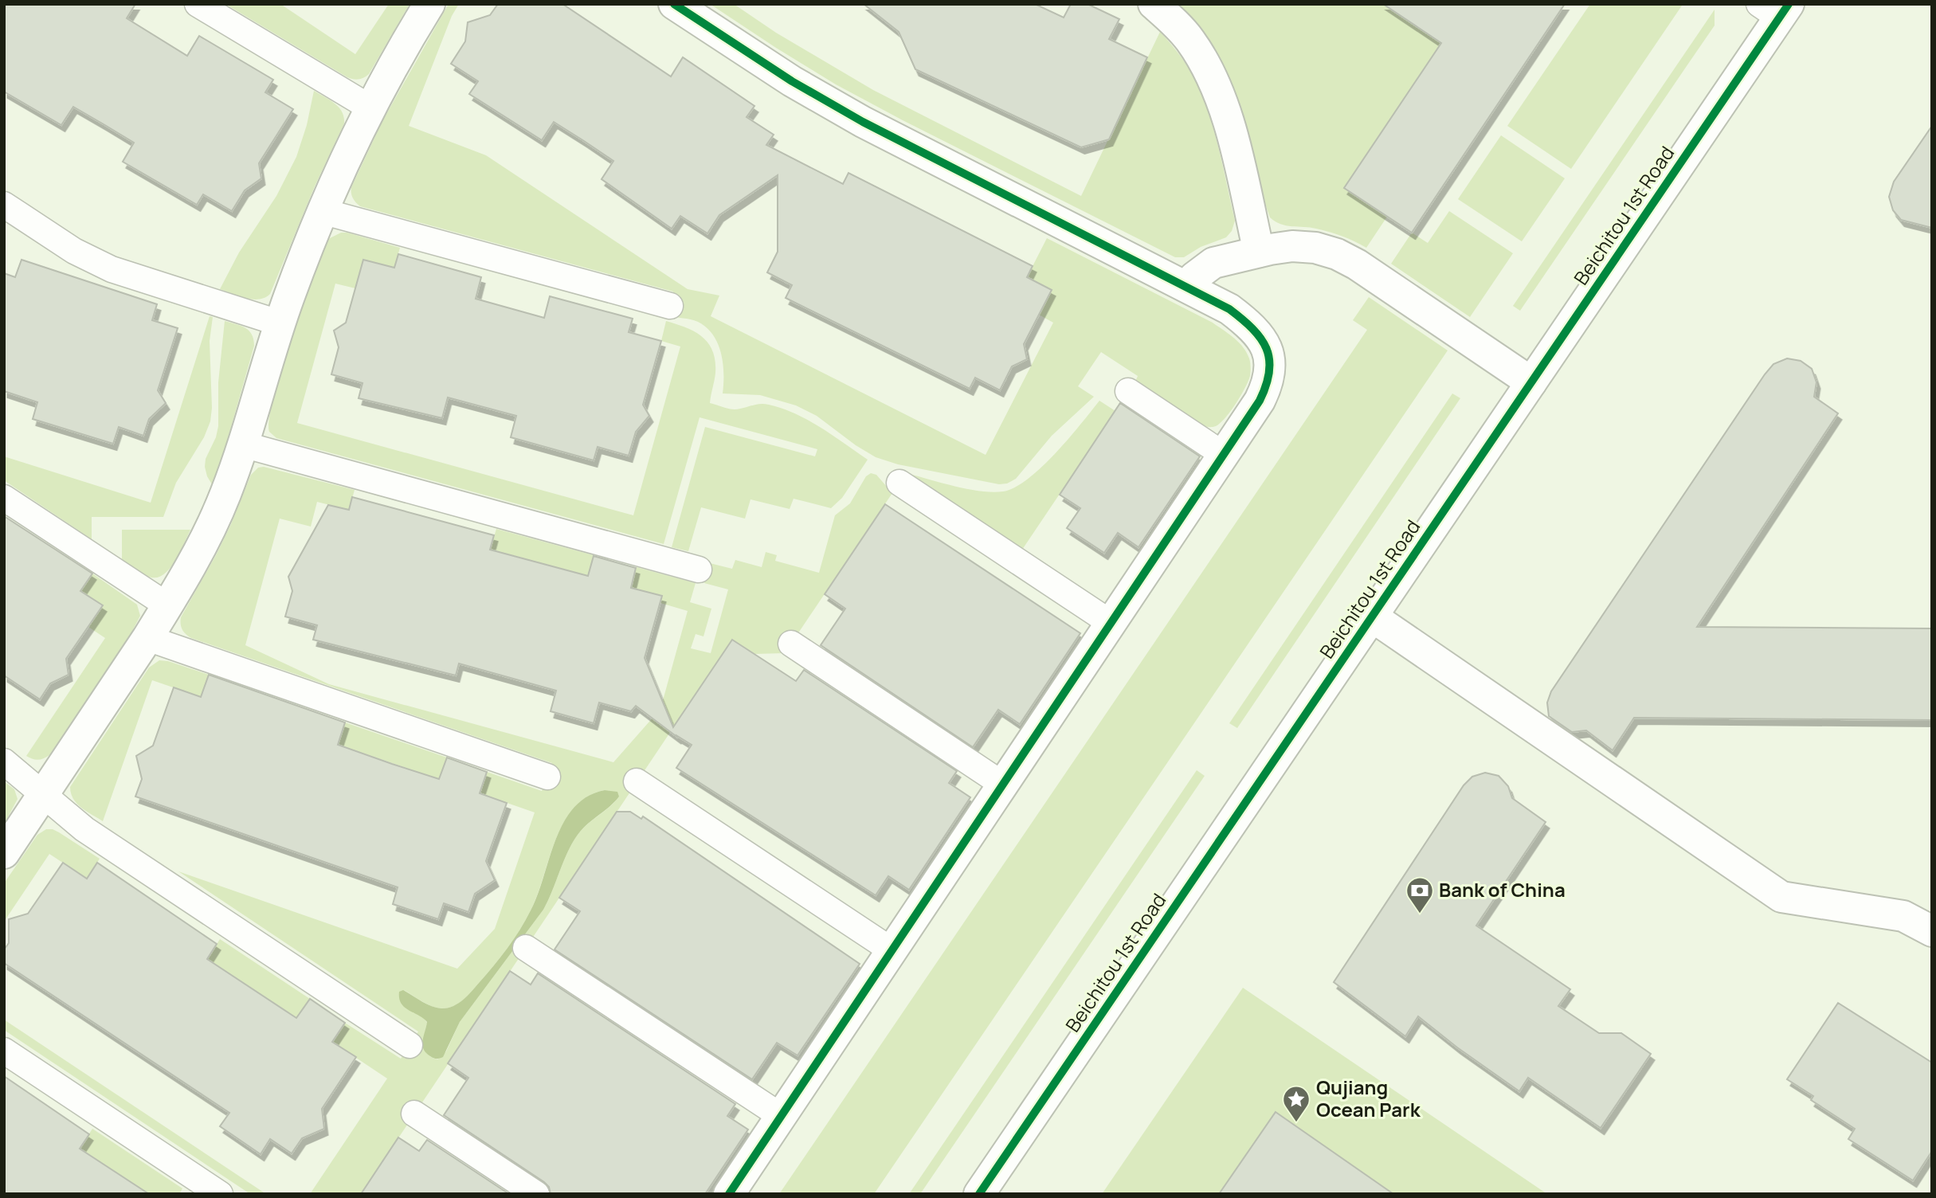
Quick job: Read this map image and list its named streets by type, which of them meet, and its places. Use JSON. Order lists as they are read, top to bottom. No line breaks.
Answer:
{"streets":{"street":["Beichitou 1st Road"]},"places":{"bank":["Bank of China"],"place":["Qujiang Ocean Park"]}}
